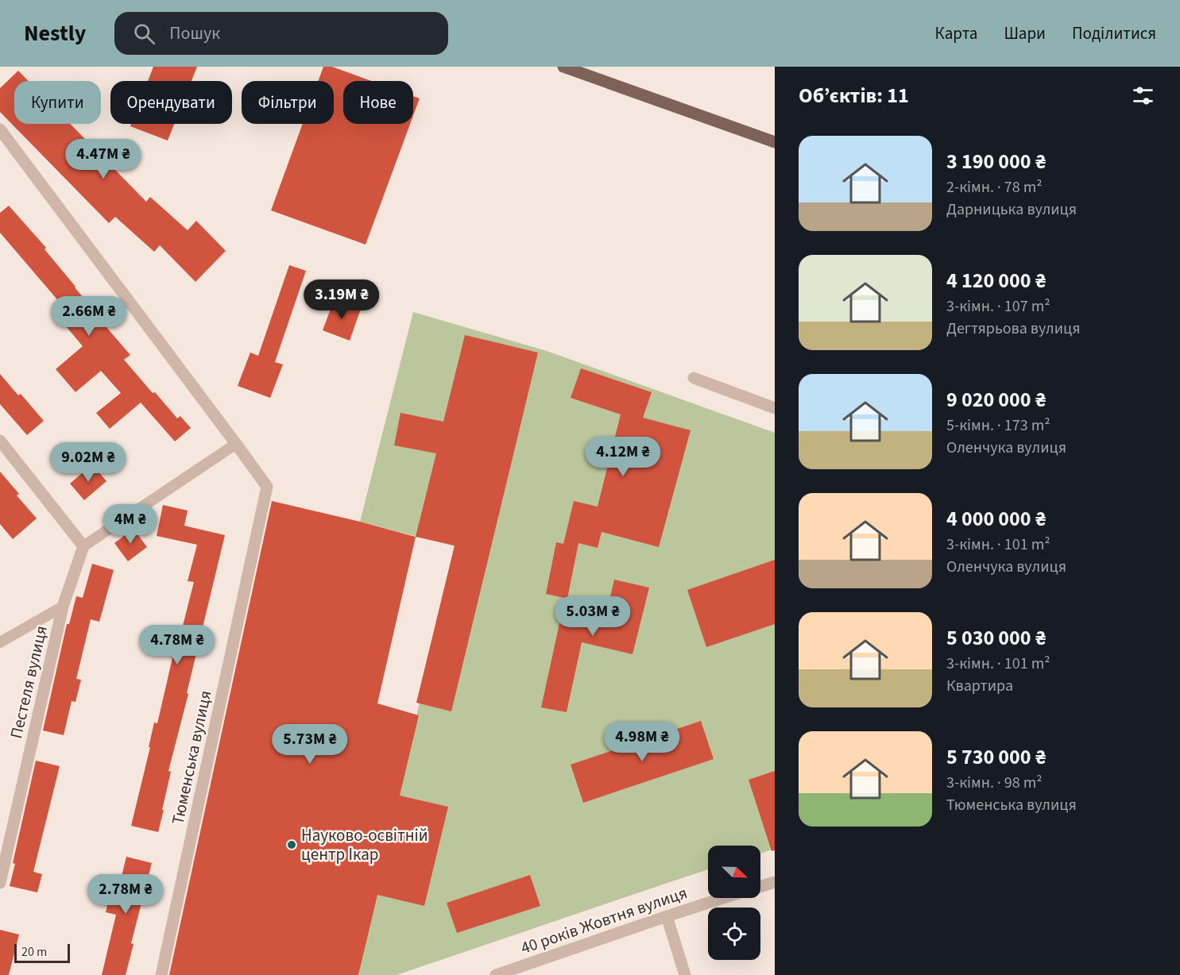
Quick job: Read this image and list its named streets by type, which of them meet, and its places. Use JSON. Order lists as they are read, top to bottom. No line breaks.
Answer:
{"streets":{"street":["Пестеля вулиця","Тюменська вулиця","40 років Жовтня вулиця"]},"places":["Науково-освітній центр Ікар"],"scale_bar":"20 m","north":"bottom right","page":{"header":"Nestly","search":"Пошук","nav":["Карта","Шари","Поділитися"],"heading":"Об’єктів: 11","chip":["Купити","Орендувати","Фільтри","Нове"],"list":[{"name":"3 190 000 ₴","note":"2-кімн. · 78 m² · Дарницька вулиця"},{"name":"4 120 000 ₴","note":"3-кімн. · 107 m² · Дегтярьова вулиця"},{"name":"9 020 000 ₴","note":"5-кімн. · 173 m² · Оленчука вулиця"},{"name":"4 000 000 ₴","note":"3-кімн. · 101 m² · Оленчука вулиця"},{"name":"5 030 000 ₴","note":"3-кімн. · 101 m² · Квартира"},{"name":"5 730 000 ₴","note":"3-кімн. · 98 m² · Тюменська вулиця"}],"price":["4.47M ₴","3.19M ₴","2.66M ₴","4.12M ₴","9.02M ₴","4M ₴","5.03M ₴","4.78M ₴","4.98M ₴","5.73M ₴","2.78M ₴"],"scale":"20 m"}}
